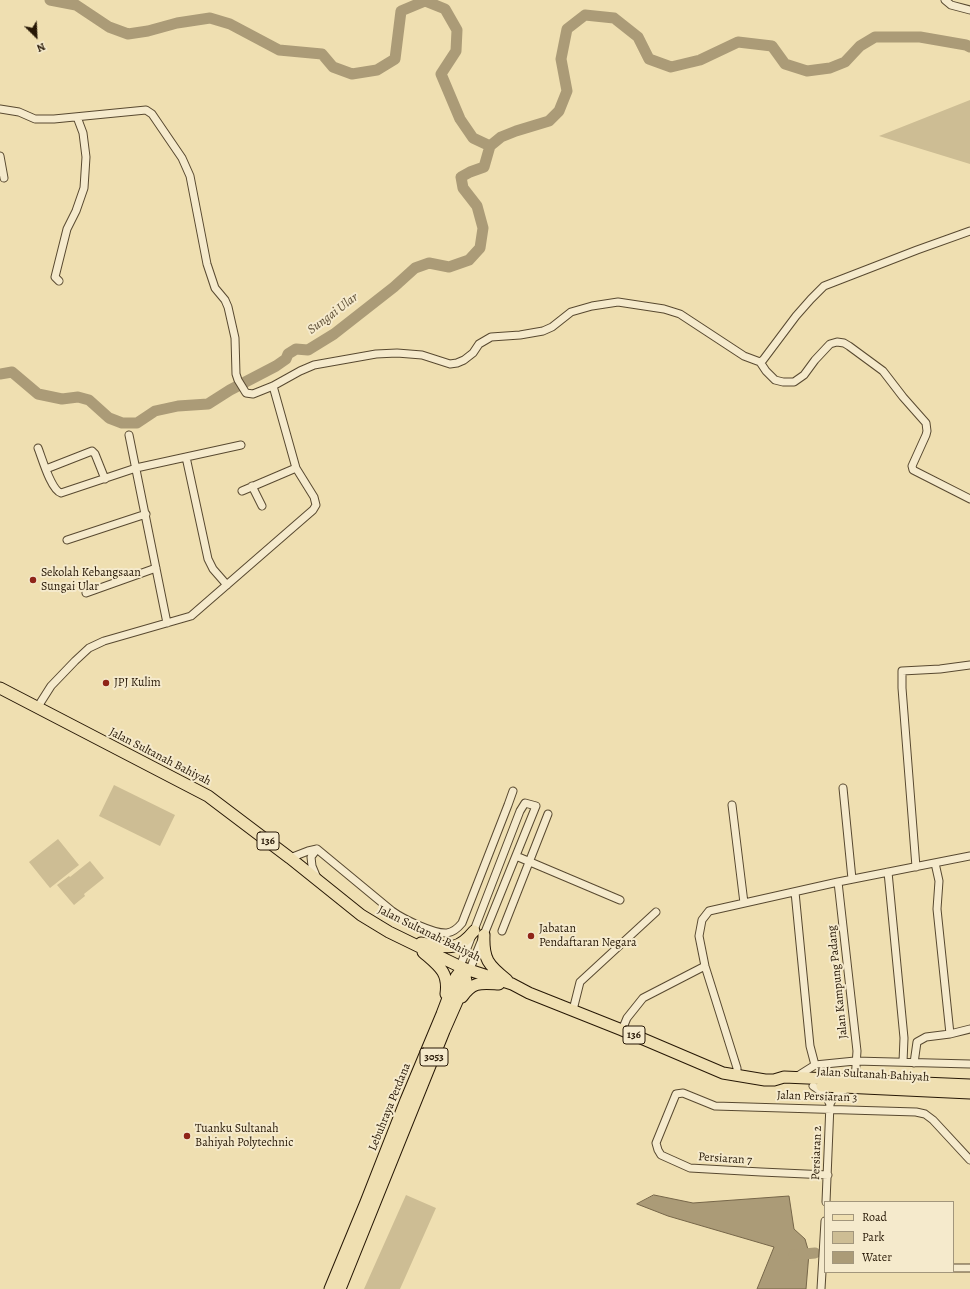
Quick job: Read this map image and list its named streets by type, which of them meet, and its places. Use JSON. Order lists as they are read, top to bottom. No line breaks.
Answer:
{"streets":{"main road":["Jalan Sultanah Bahiyah","136","3053","Lebuhraya Perdana"],"street":["Jalan Kampung Padang","Jalan Persiaran 3","Persiaran 2","Persiaran 7"]},"crossings":[["Jalan Sultanah Bahiyah","Jalan Kampung Padang"],["Jalan Sultanah Bahiyah","Lebuhraya Perdana"],["Jalan Persiaran 3","Persiaran 2"],["Jalan Persiaran 3","Persiaran 7"],["Persiaran 2","Persiaran 7"]],"water":["Sungai Ular"],"places":["Sekolah Kebangsaan Sungai Ular","JPJ Kulim","Jabatan Pendaftaran Negara","Tuanku Sultanah Bahiyah Polytechnic"],"legend":["Road","Park","Water"],"north":"bottom right"}
